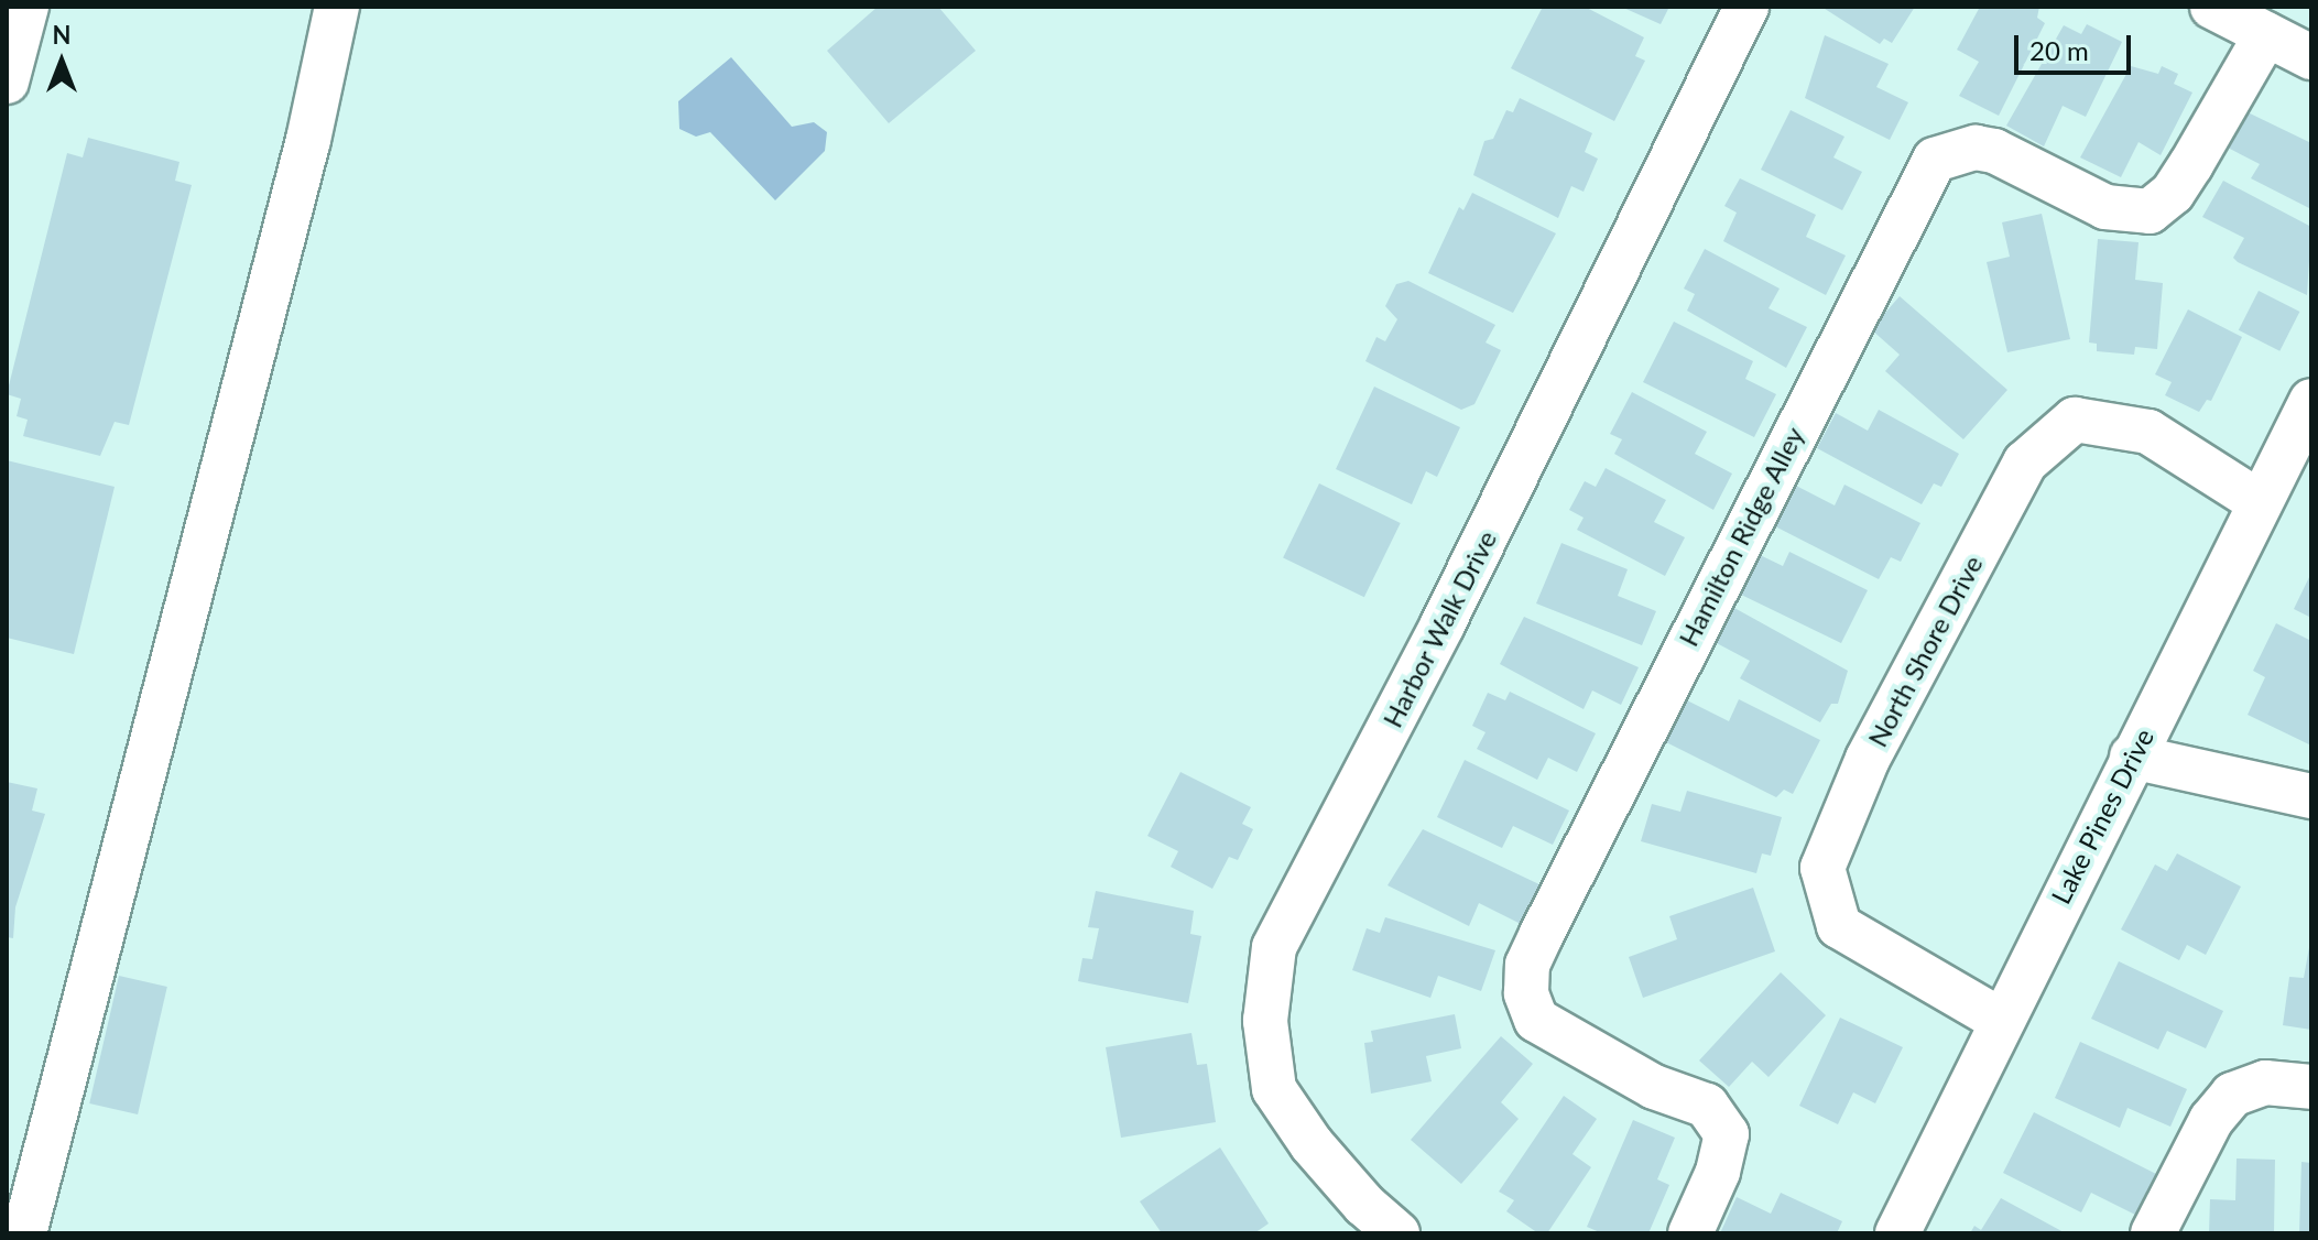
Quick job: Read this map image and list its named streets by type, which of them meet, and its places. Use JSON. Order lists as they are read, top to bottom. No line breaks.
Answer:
{"streets":{"street":["Hamilton Ridge Alley","Harbor Walk Drive","North Shore Drive","Lake Pines Drive"]},"crossings":[["North Shore Drive","Lake Pines Drive"]],"scale_bar":"20 m","north":"top"}
